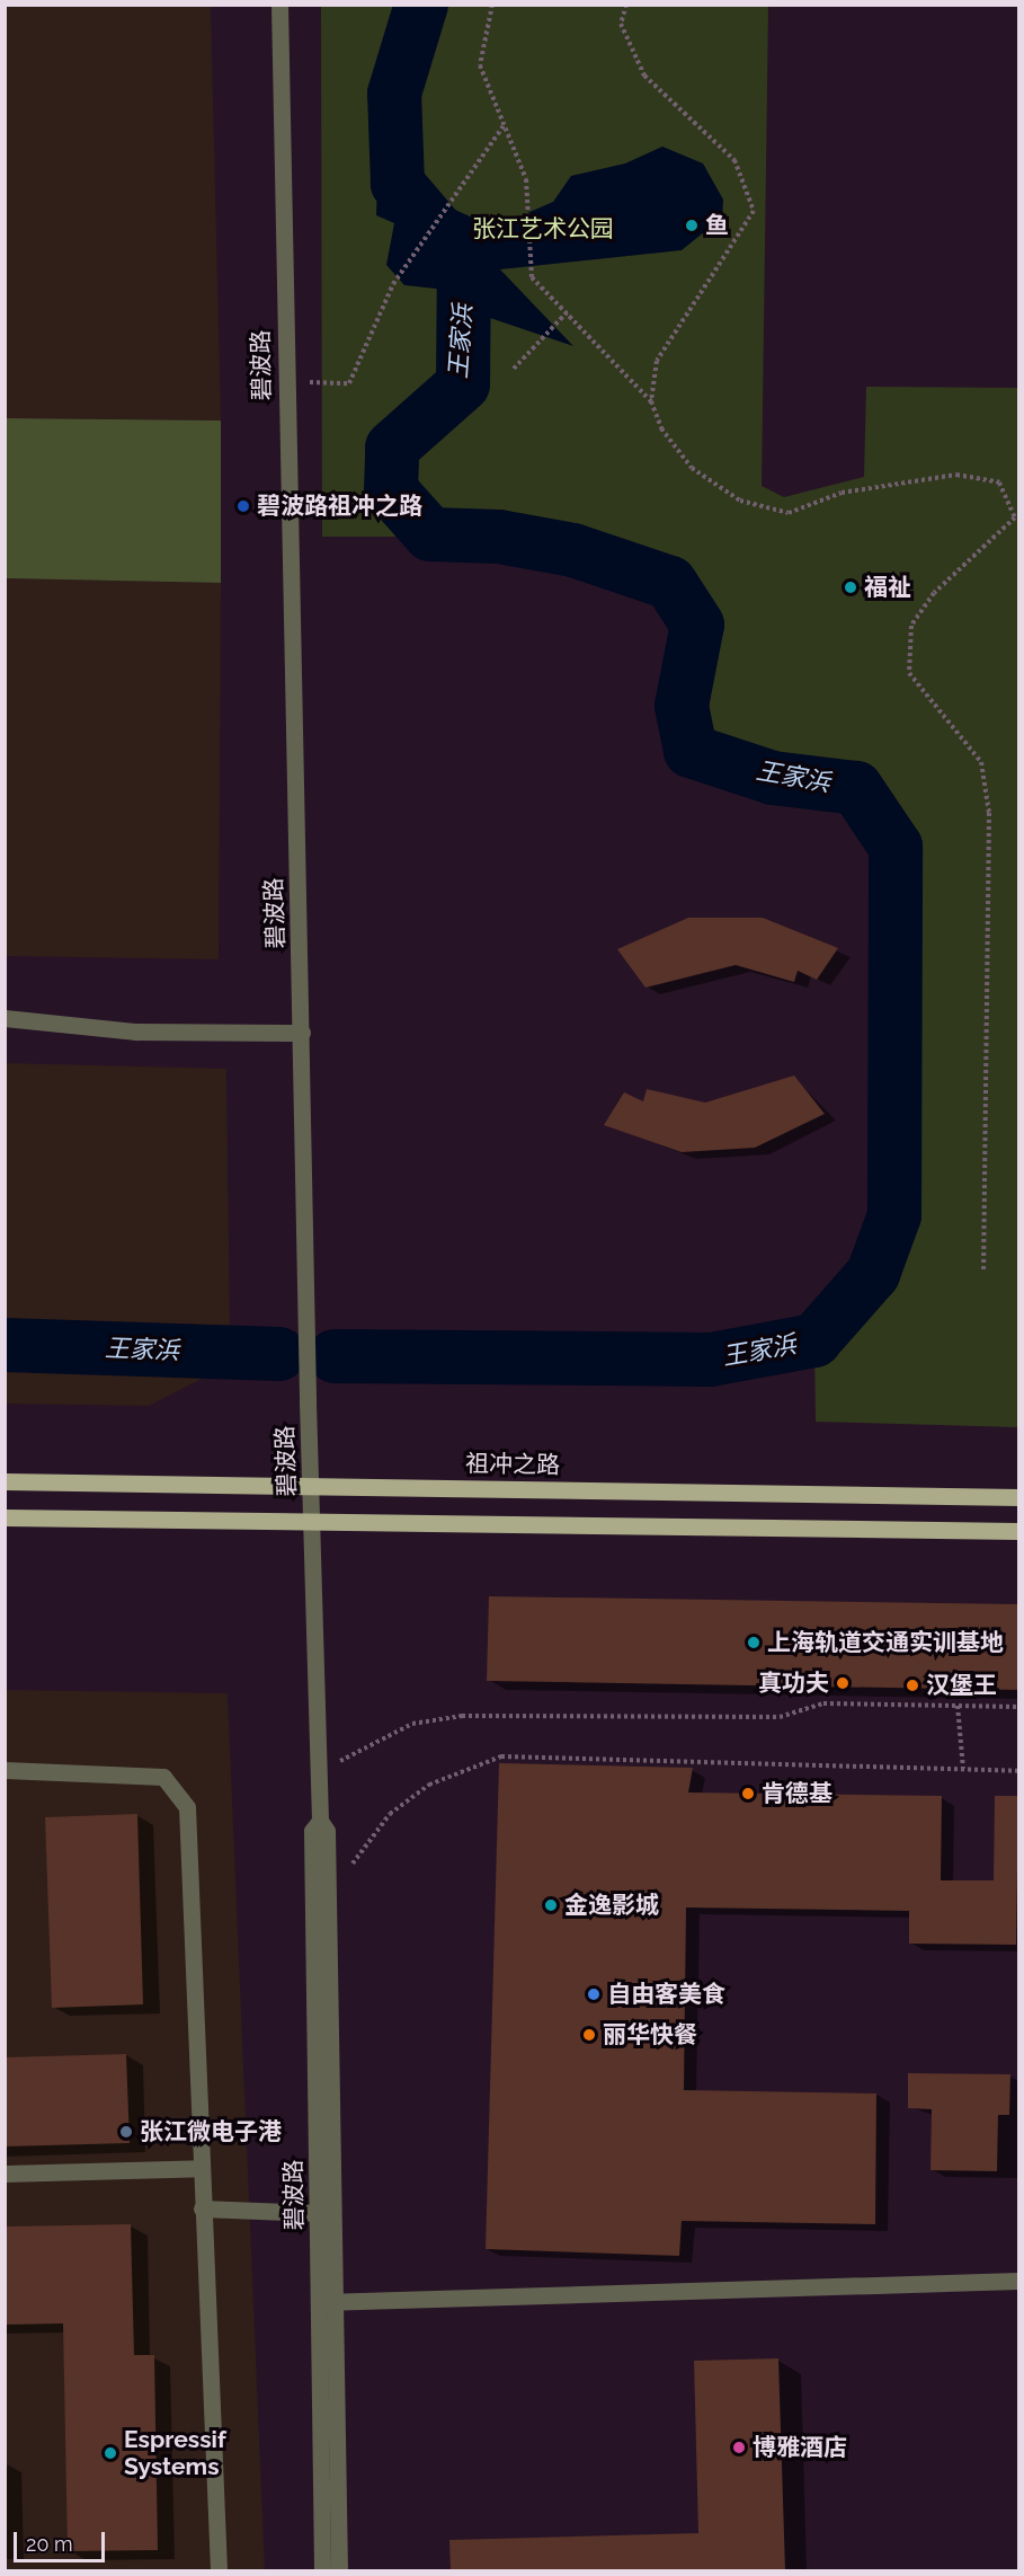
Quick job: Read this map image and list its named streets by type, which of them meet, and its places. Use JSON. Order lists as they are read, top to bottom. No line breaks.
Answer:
{"streets":{"main road":["祖冲之路"],"street":["碧波路"]},"crossings":[["碧波路","祖冲之路"]],"water":["王家浜"],"parks":["张江艺术公园"],"places":["鱼","碧波路祖冲之路","福祉","上海轨道交通实训基地","真功夫","汉堡王","肯德基","金逸影城","自由客美食","丽华快餐","张江微电子港","博雅酒店","Espressif Systems"],"scale_bar":"20 m"}
